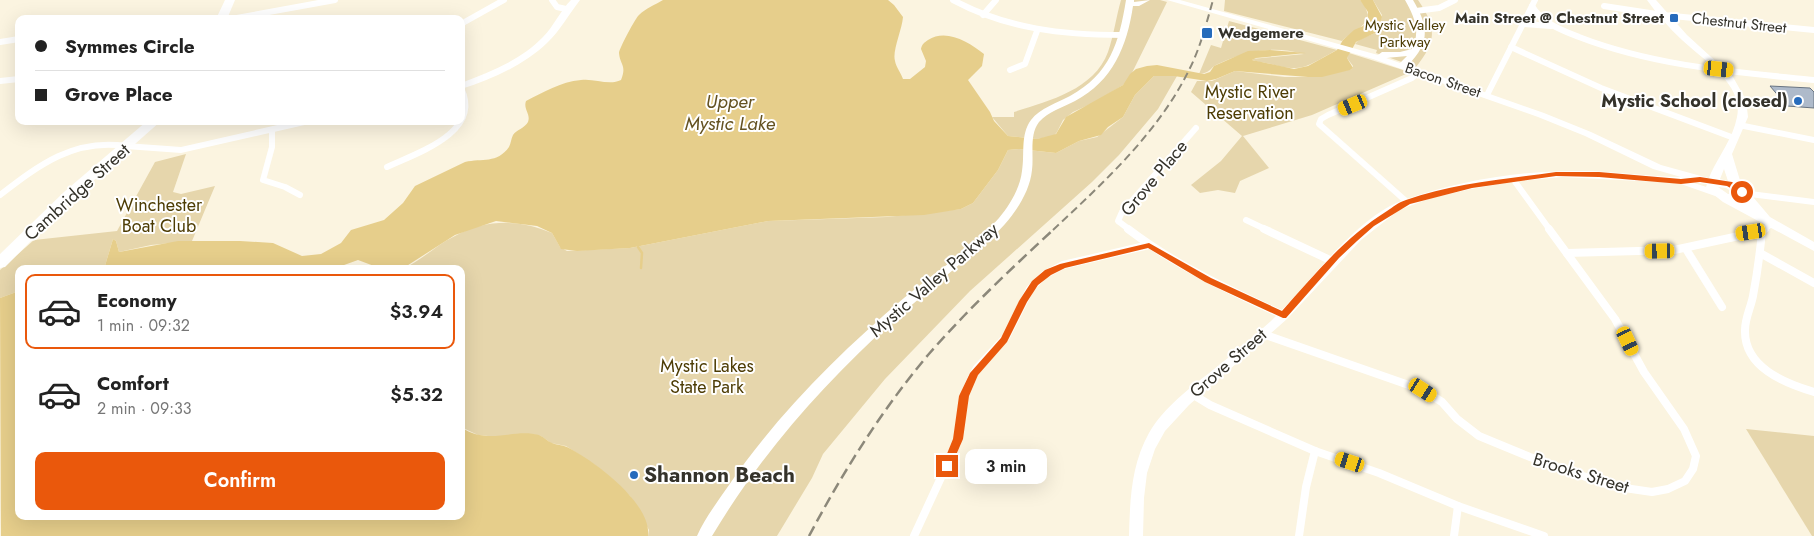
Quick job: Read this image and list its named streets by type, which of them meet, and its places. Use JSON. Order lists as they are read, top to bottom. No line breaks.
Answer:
{"streets":{"highway":["Cambridge Street"],"main road":["Bacon Street","Mystic Valley Parkway","Grove Street"],"street":["Chestnut Street","Grove Place","Brooks Street"]},"crossings":[["Bacon Street","Grove Street"],["Grove Place","Grove Street"],["Grove Street","Brooks Street"]],"water":["Upper Mystic Lake"],"parks":["Mystic Valley Parkway","Mystic River Reservation","Winchester Boat Club","Mystic Lakes State Park"],"places":{"transit":["Main Street @ Chestnut Street","Wedgemere"],"other":["Mystic School (closed)","Shannon Beach"]},"page":{"banner":["Symmes Circle","Grove Place"],"list":[{"name":"Economy","note":"1 min · 09:32","value":"$3.94"},{"name":"Comfort","note":"2 min · 09:33","value":"$5.32"}],"buttons":"Confirm","bubble":"3 min"}}
